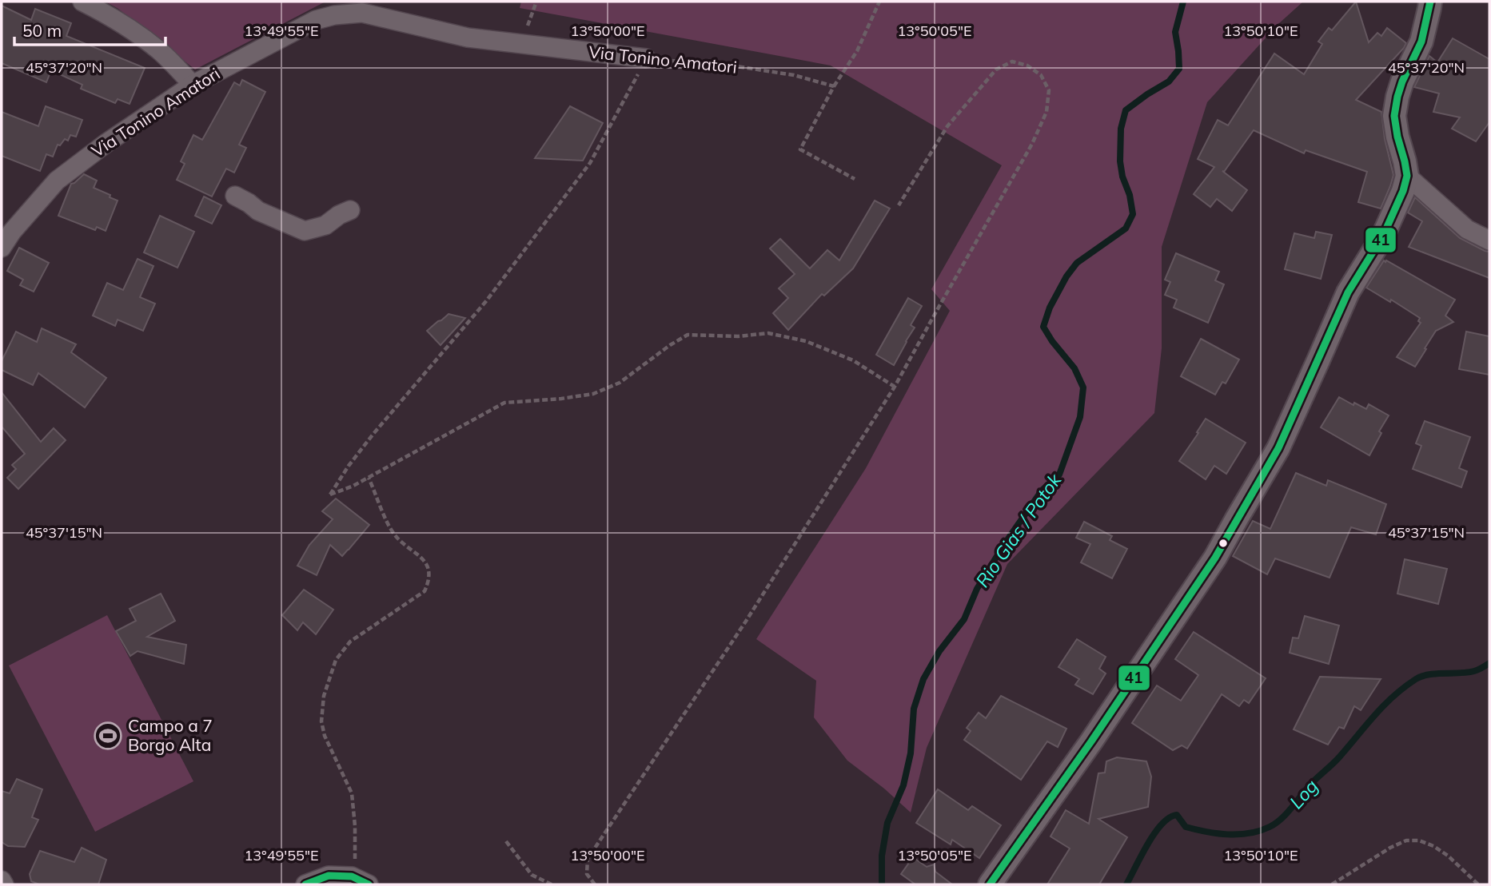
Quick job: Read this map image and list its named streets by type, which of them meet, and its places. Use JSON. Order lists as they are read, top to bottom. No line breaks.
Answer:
{"streets":{"street":["Via Tonino Amatori"]},"water":["Rio Gias / Potok","Log"],"places":{"sports":["Campo a 7 Borgo Alta"]},"lines":["transit line 41"],"scale_bar":"50 m","coordinates":["13°49'55\"E","13°50'00\"E","13°50'05\"E","13°50'10\"E","45°37'20\"N","45°37'15\"N"]}
